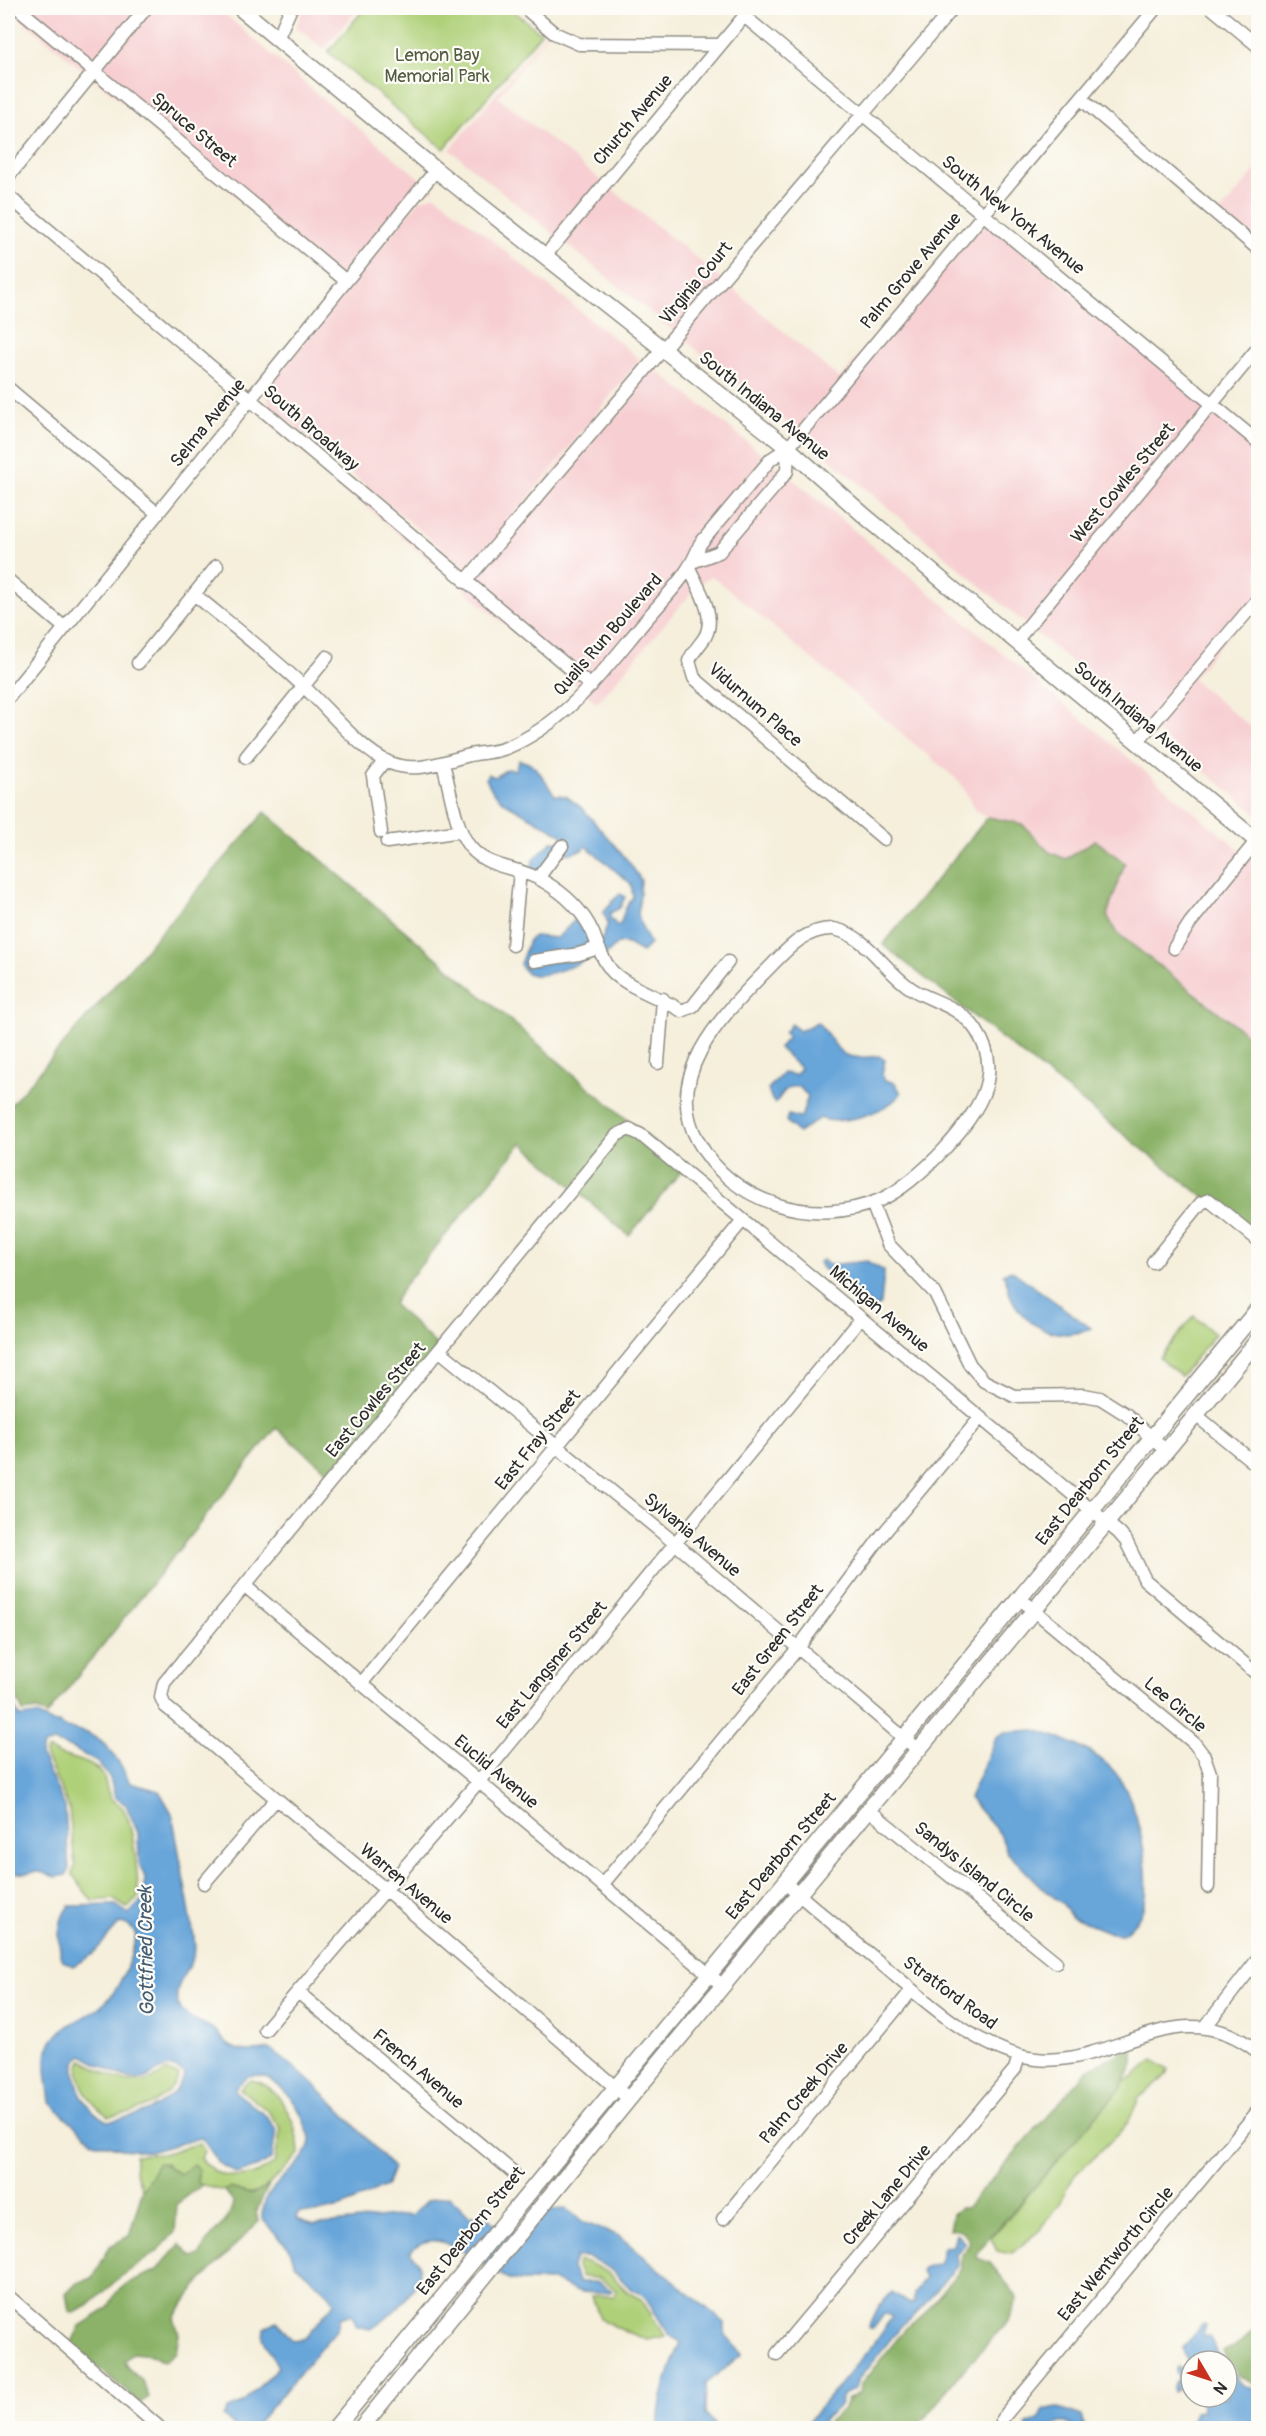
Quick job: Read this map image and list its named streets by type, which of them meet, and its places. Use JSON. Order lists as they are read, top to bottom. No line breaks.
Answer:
{"streets":{"main road":["South Indiana Avenue","East Dearborn Street"],"street":["Church Avenue","Spruce Street","South New York Avenue","Palm Grove Avenue","Virginia Court","Selma Avenue","South Broadway","West Cowles Street","Quails Run Boulevard","Vidurnum Place","Michigan Avenue","East Cowles Street","East Fray Street","Sylvania Avenue","East Green Street","East Langsner Street","Lee Circle","Euclid Avenue","Sandys Island Circle","Warren Avenue","Stratford Road","French Avenue","Palm Creek Drive","Creek Lane Drive","East Wentworth Circle"]},"crossings":[["Church Avenue","South New York Avenue"],["Church Avenue","South Indiana Avenue"],["Spruce Street","Selma Avenue"],["South New York Avenue","Palm Grove Avenue"],["South New York Avenue","Virginia Court"],["South New York Avenue","West Cowles Street"],["Palm Grove Avenue","South Indiana Avenue"],["Palm Grove Avenue","Quails Run Boulevard"],["Virginia Court","South Indiana Avenue"],["Virginia Court","South Broadway"],["South Indiana Avenue","Selma Avenue"],["South Indiana Avenue","West Cowles Street"],["South Indiana Avenue","Quails Run Boulevard"],["Selma Avenue","South Broadway"],["South Broadway","Quails Run Boulevard"],["Quails Run Boulevard","Vidurnum Place"],["Michigan Avenue","East Cowles Street"],["Michigan Avenue","East Fray Street"],["Michigan Avenue","East Dearborn Street"],["Michigan Avenue","East Green Street"],["Michigan Avenue","East Langsner Street"],["East Cowles Street","Sylvania Avenue"],["East Cowles Street","Euclid Avenue"],["East Cowles Street","Warren Avenue"],["East Fray Street","Sylvania Avenue"],["East Fray Street","Euclid Avenue"],["East Dearborn Street","Sylvania Avenue"],["East Dearborn Street","Lee Circle"],["East Dearborn Street","Euclid Avenue"],["East Dearborn Street","Warren Avenue"],["East Dearborn Street","Stratford Road"],["Sylvania Avenue","East Green Street"],["Sylvania Avenue","East Langsner Street"],["East Green Street","Euclid Avenue"],["East Langsner Street","Euclid Avenue"],["East Langsner Street","Warren Avenue"],["East Langsner Street","French Avenue"],["Stratford Road","Palm Creek Drive"],["Stratford Road","Creek Lane Drive"]],"water":["Gottfried Creek"],"parks":["Lemon Bay Memorial Park"],"north":"bottom right"}
